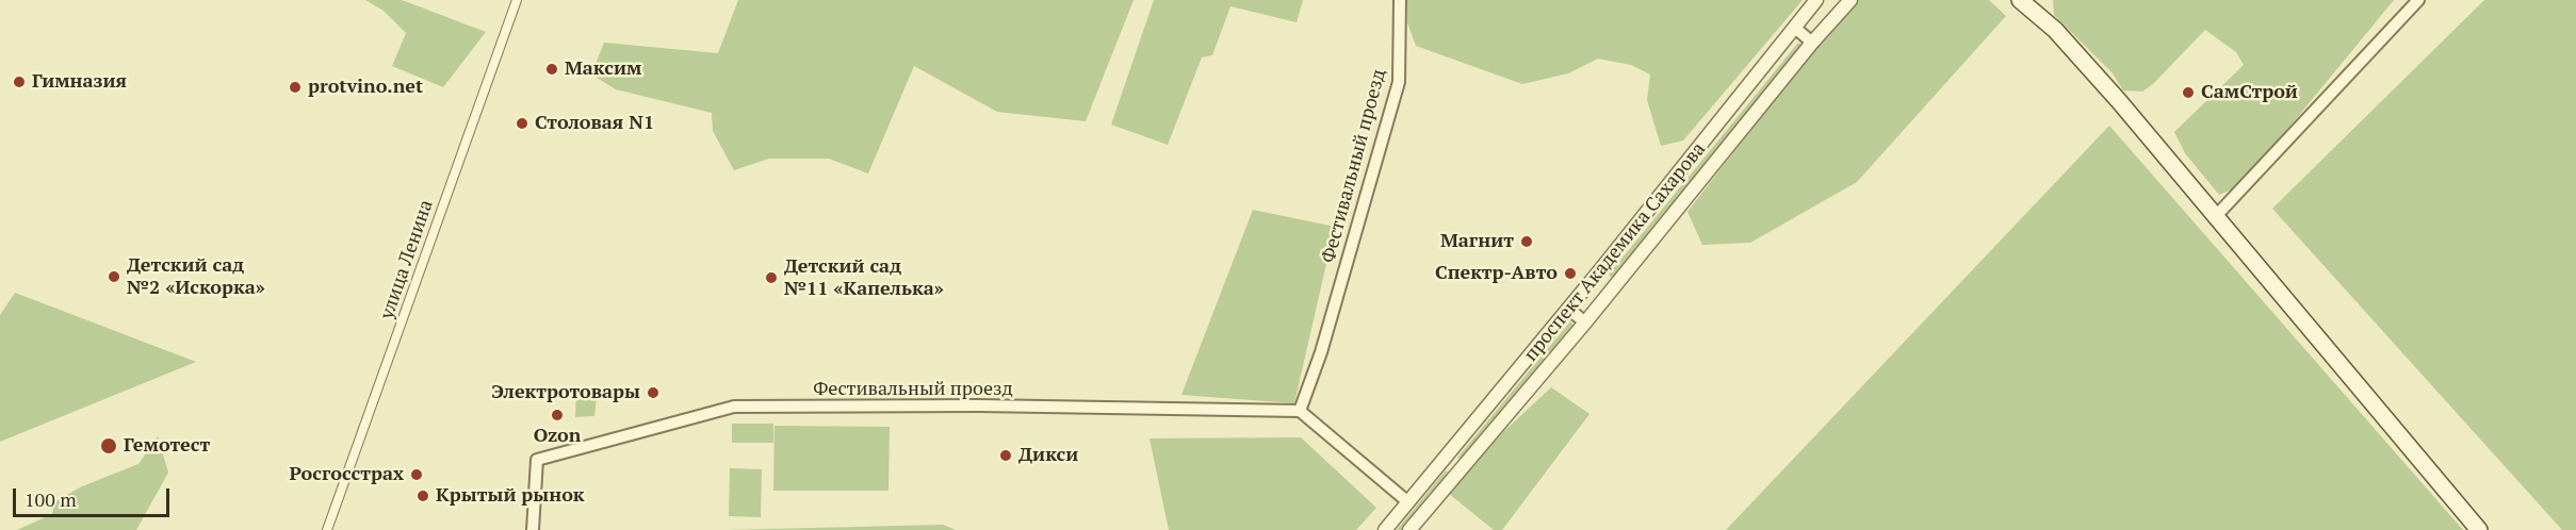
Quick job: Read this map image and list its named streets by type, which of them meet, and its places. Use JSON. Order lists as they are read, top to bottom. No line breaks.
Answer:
{"streets":{"street":["Фестивальный проезд","проспект Академика Сахарова","улица Ленина"]},"places":["Максим","Гимназия","protvino.net","СамСтрой","Столовая N1","Магнит","Спектр-Авто","Детcкий сад №2 «Искорка»","Детский сад №11 «Капелька»","Электротовары","Ozon","Гемотест","Дикси","Росгосстрах","Крытый рынок"],"scale_bar":"100 m"}
